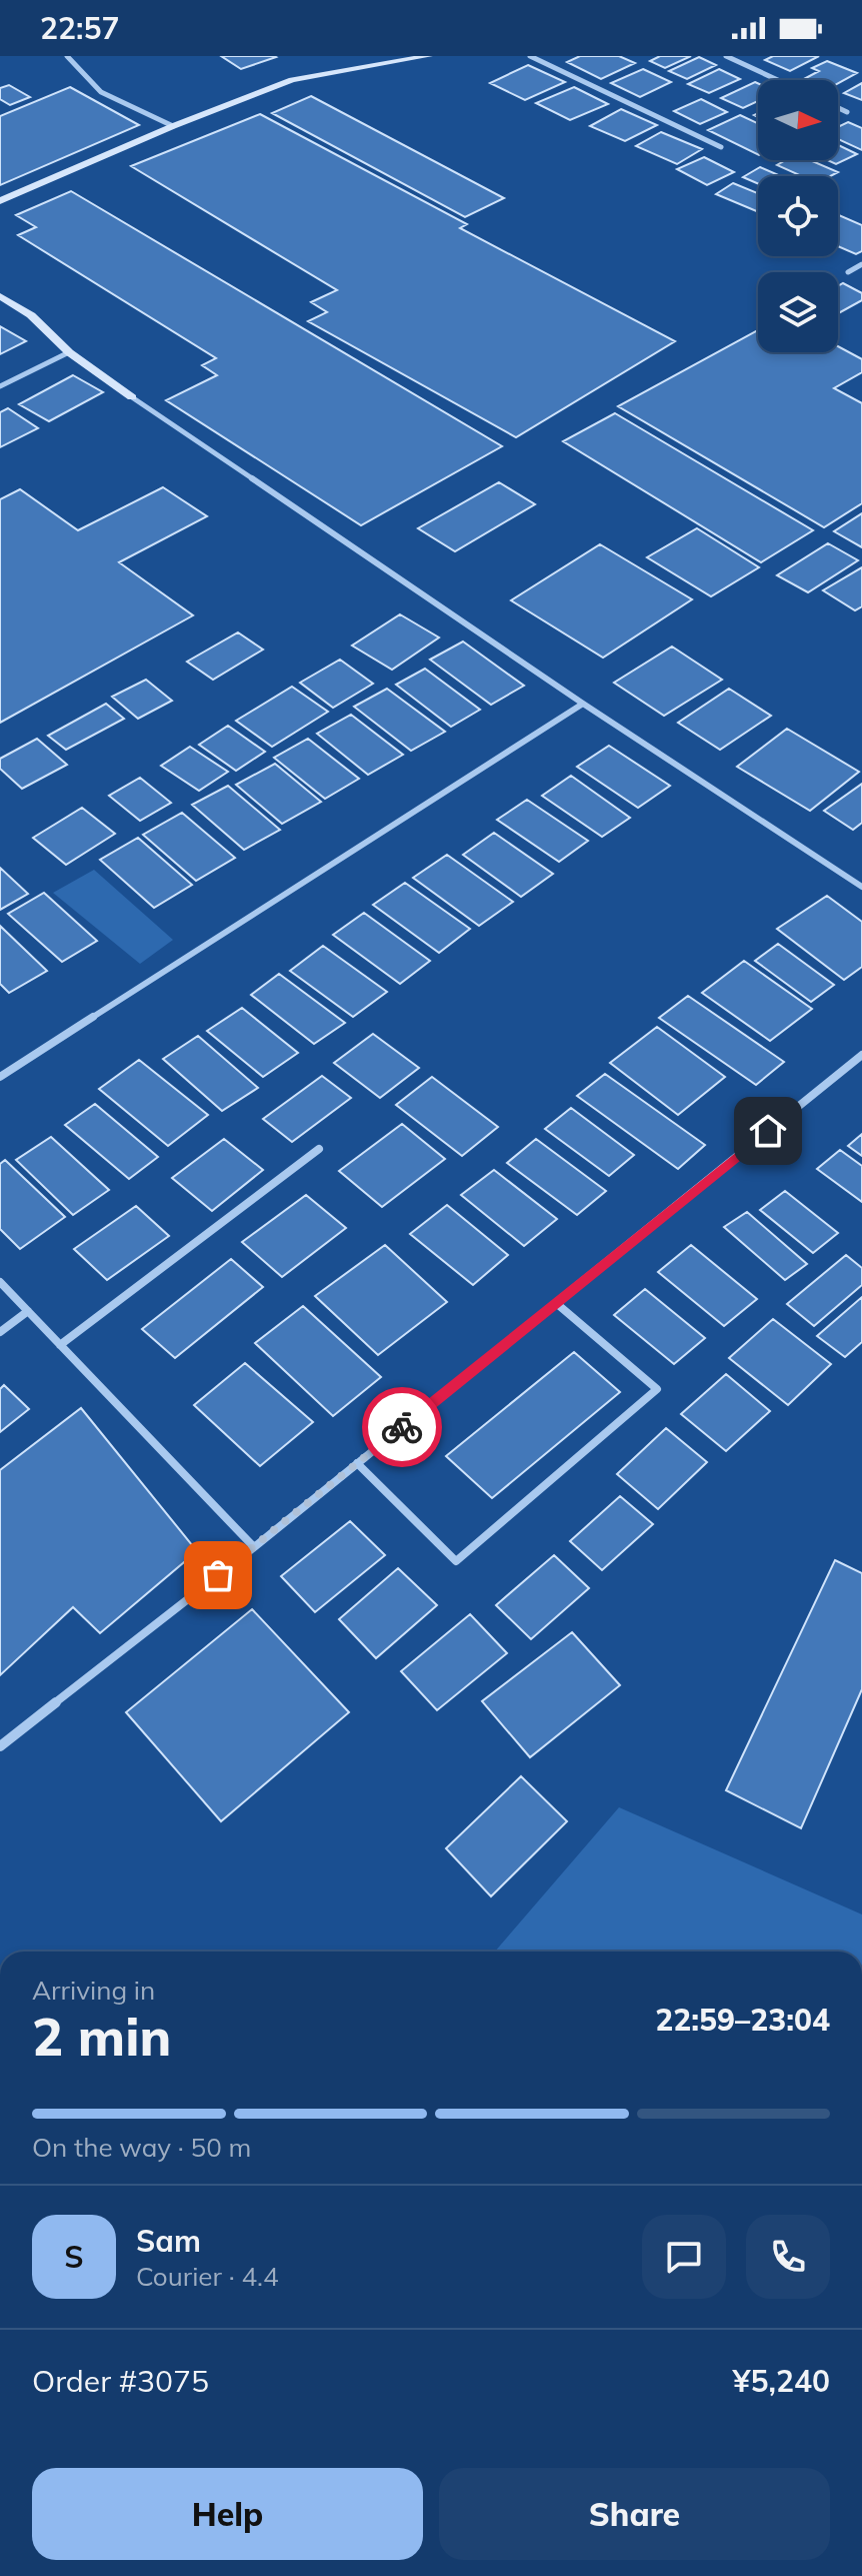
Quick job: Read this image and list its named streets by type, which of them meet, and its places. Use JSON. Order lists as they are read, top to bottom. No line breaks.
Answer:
{"north":"right","page":{"status":"22:57","heading":["2 min","Arriving in","22:59–23:04"],"panel":["Sam","Courier · 4.4","Order #3075","¥5,240"],"bar":"On the way · 50 m","round":"S","buttons":["Help","Share"]}}
